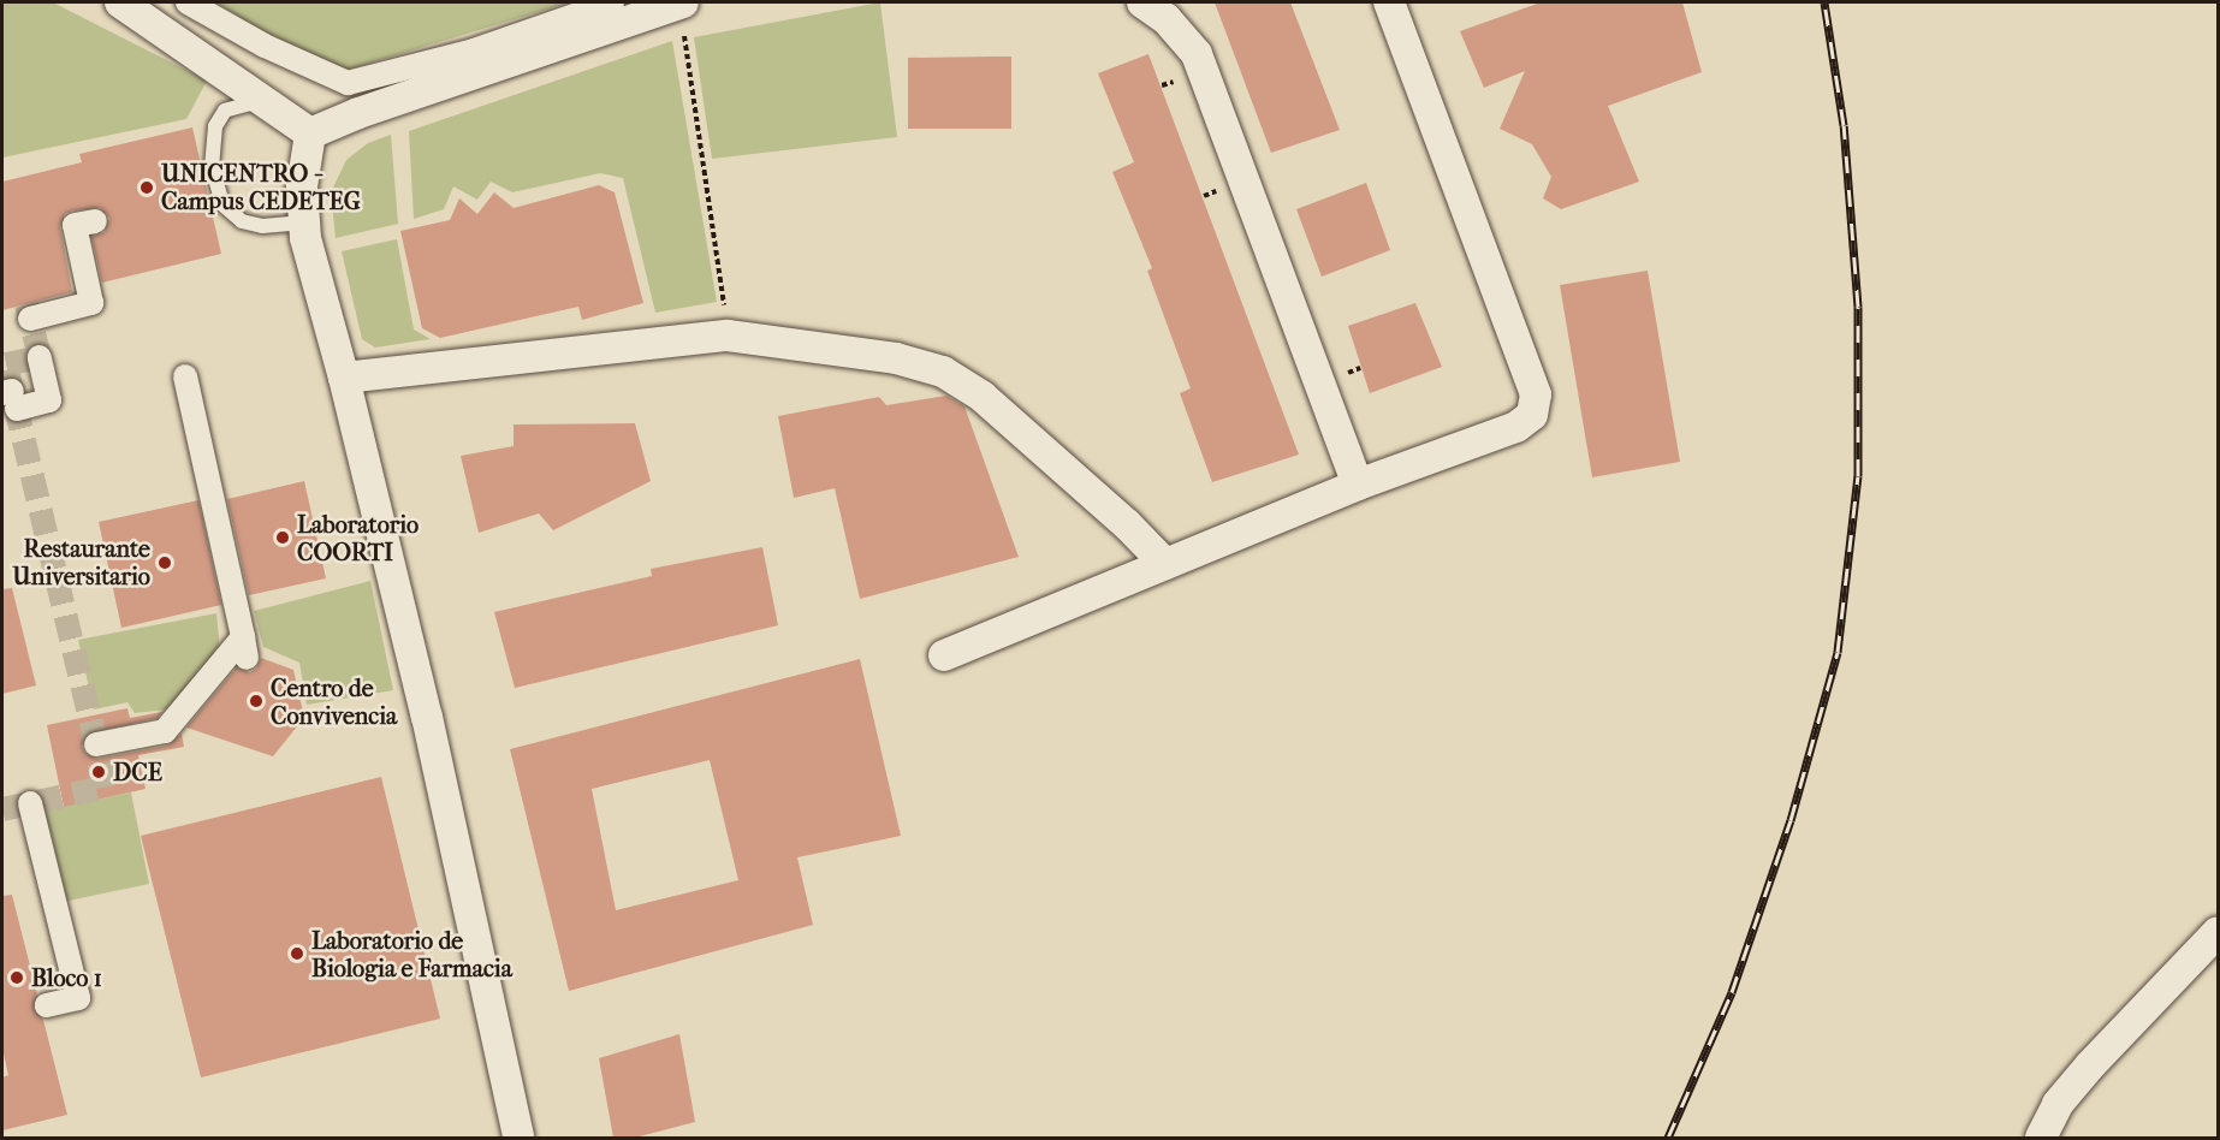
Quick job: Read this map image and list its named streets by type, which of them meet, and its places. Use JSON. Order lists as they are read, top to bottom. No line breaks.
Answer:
{"places":["UNICENTRO - Campus CEDETEG","Laboratorio COORTI","Restaurante Universitario","Centro de Convivencia","DCE","Laboratorio de Biologia e Farmacia","Bloco 1"]}
